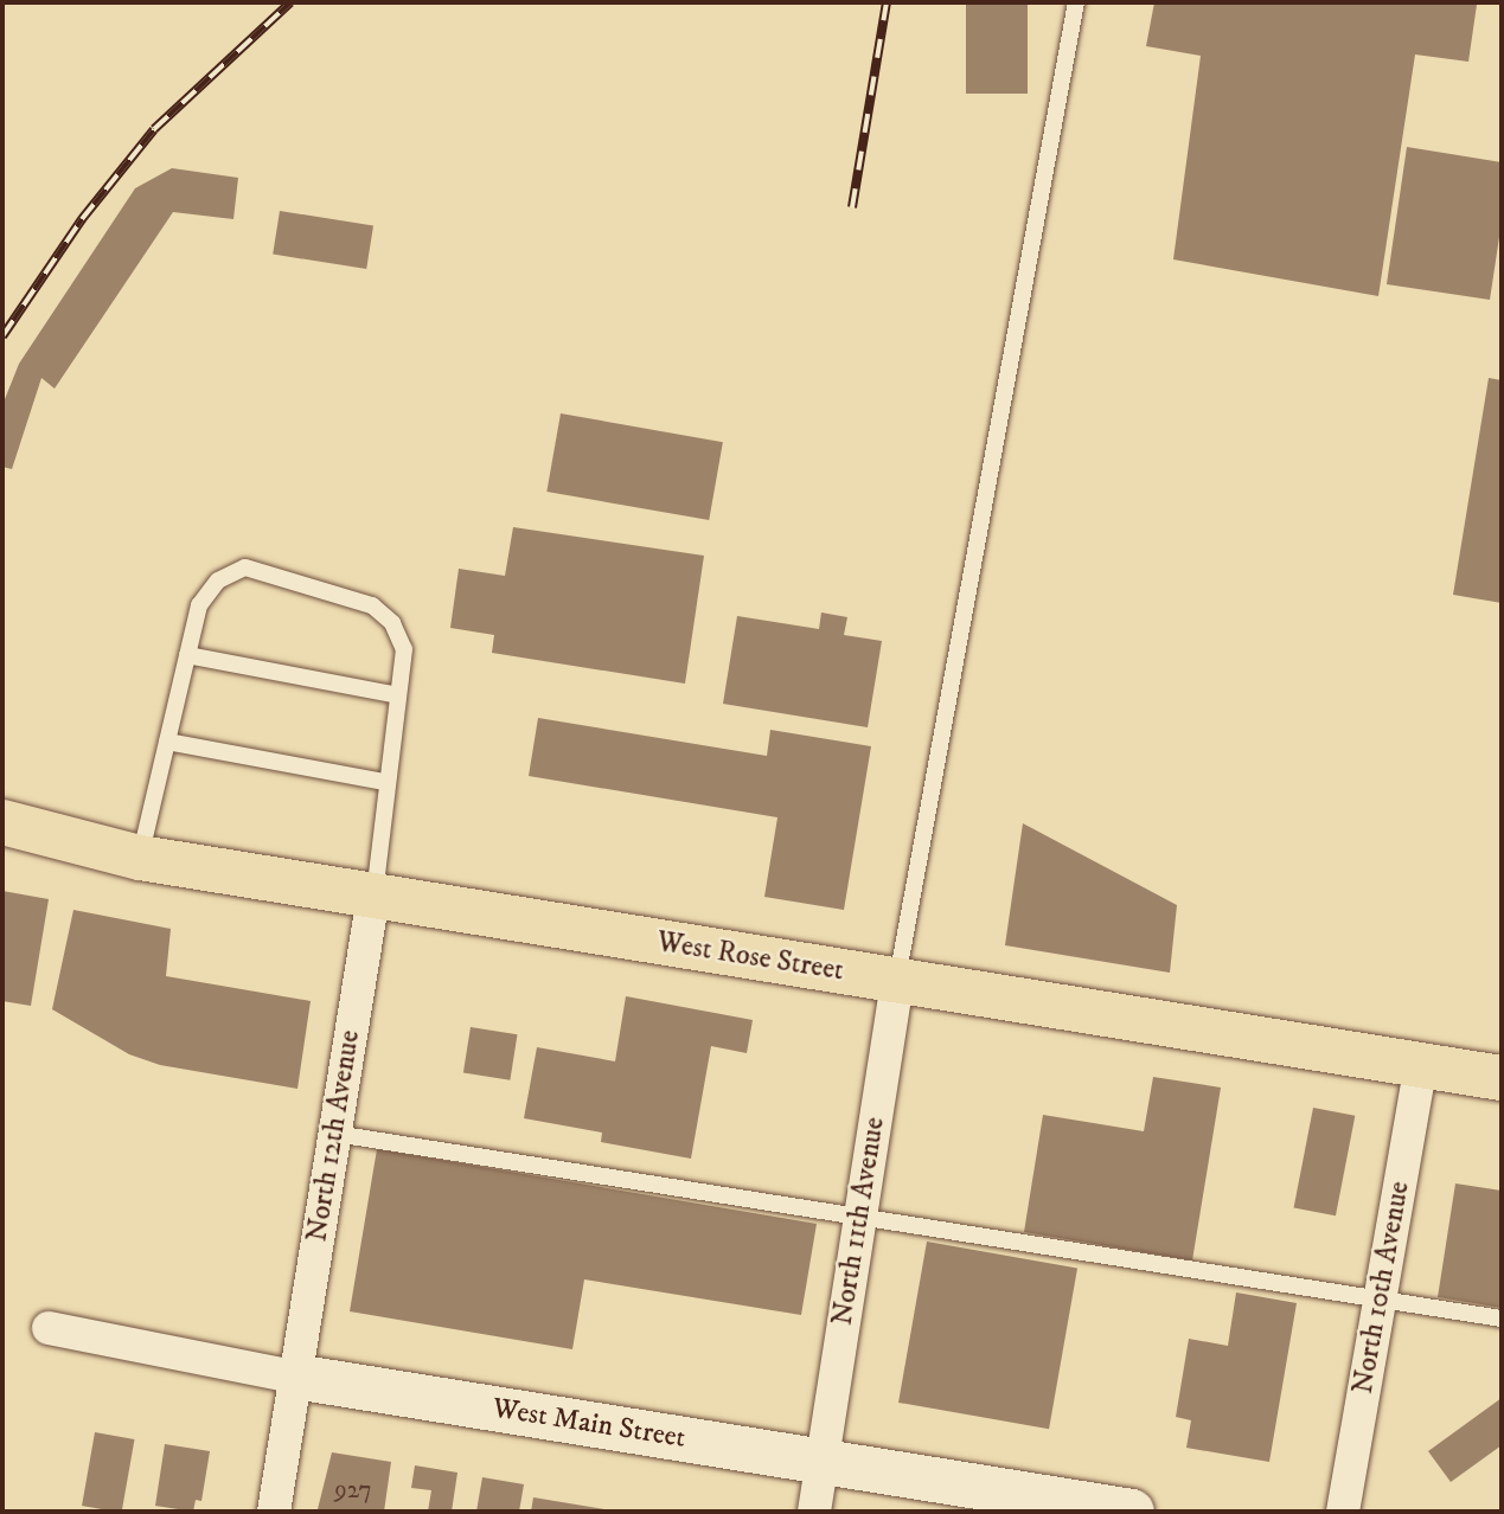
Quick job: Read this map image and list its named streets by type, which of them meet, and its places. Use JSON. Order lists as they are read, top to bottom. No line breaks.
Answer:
{"streets":{"main road":["West Rose Street"],"street":["North 12th Avenue","North 11th Avenue","North 10th Avenue","West Main Street"]},"crossings":[["West Rose Street","North 12th Avenue"],["West Rose Street","North 11th Avenue"],["West Rose Street","North 10th Avenue"],["North 12th Avenue","West Main Street"],["North 11th Avenue","West Main Street"]],"house_numbers":["927"]}
